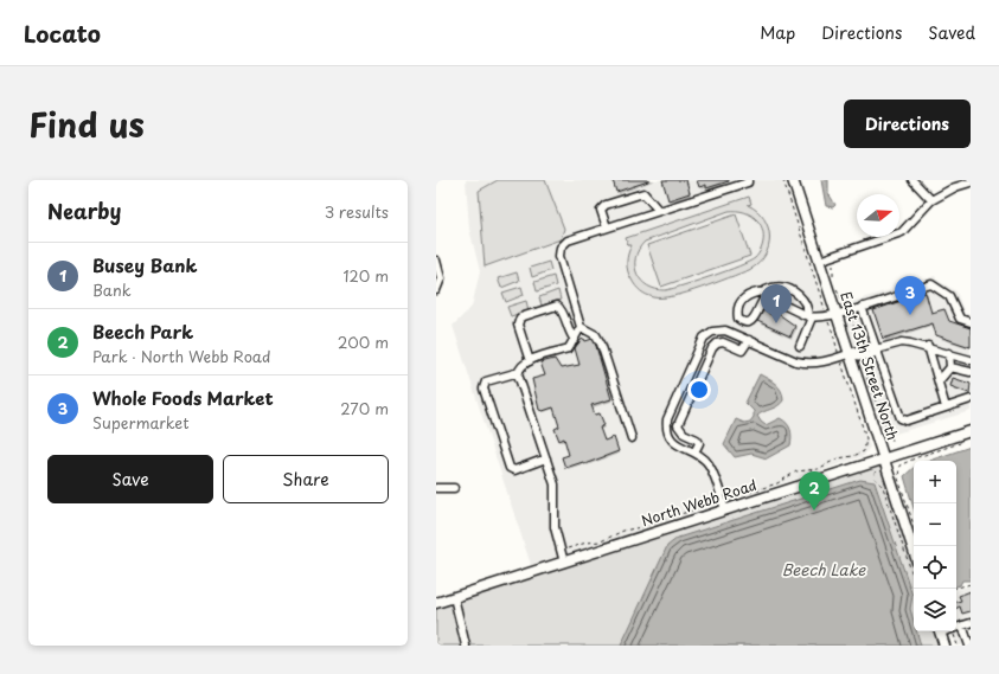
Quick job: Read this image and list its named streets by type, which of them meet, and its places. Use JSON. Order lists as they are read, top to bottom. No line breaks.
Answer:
{"streets":{"main road":["East 13th Street North","North Webb Road"]},"crossings":[["East 13th Street North","North Webb Road"]],"water":["Beech Lake"],"north":"right","page":{"header":"Locato","nav":["Map","Directions","Saved"],"title":"Find us","buttons":["Directions",["Save","Share"]],"heading":["Nearby","3 results"],"list":[{"mark":"1","name":"Busey Bank","note":"Bank","value":"120 m"},{"mark":"2","name":"Beech Park","note":"Park · North Webb Road","value":"200 m"},{"mark":"3","name":"Whole Foods Market","note":"Supermarket","value":"270 m"}],"pins":["3","1","2"],"map_buttons":["+","−"]}}
